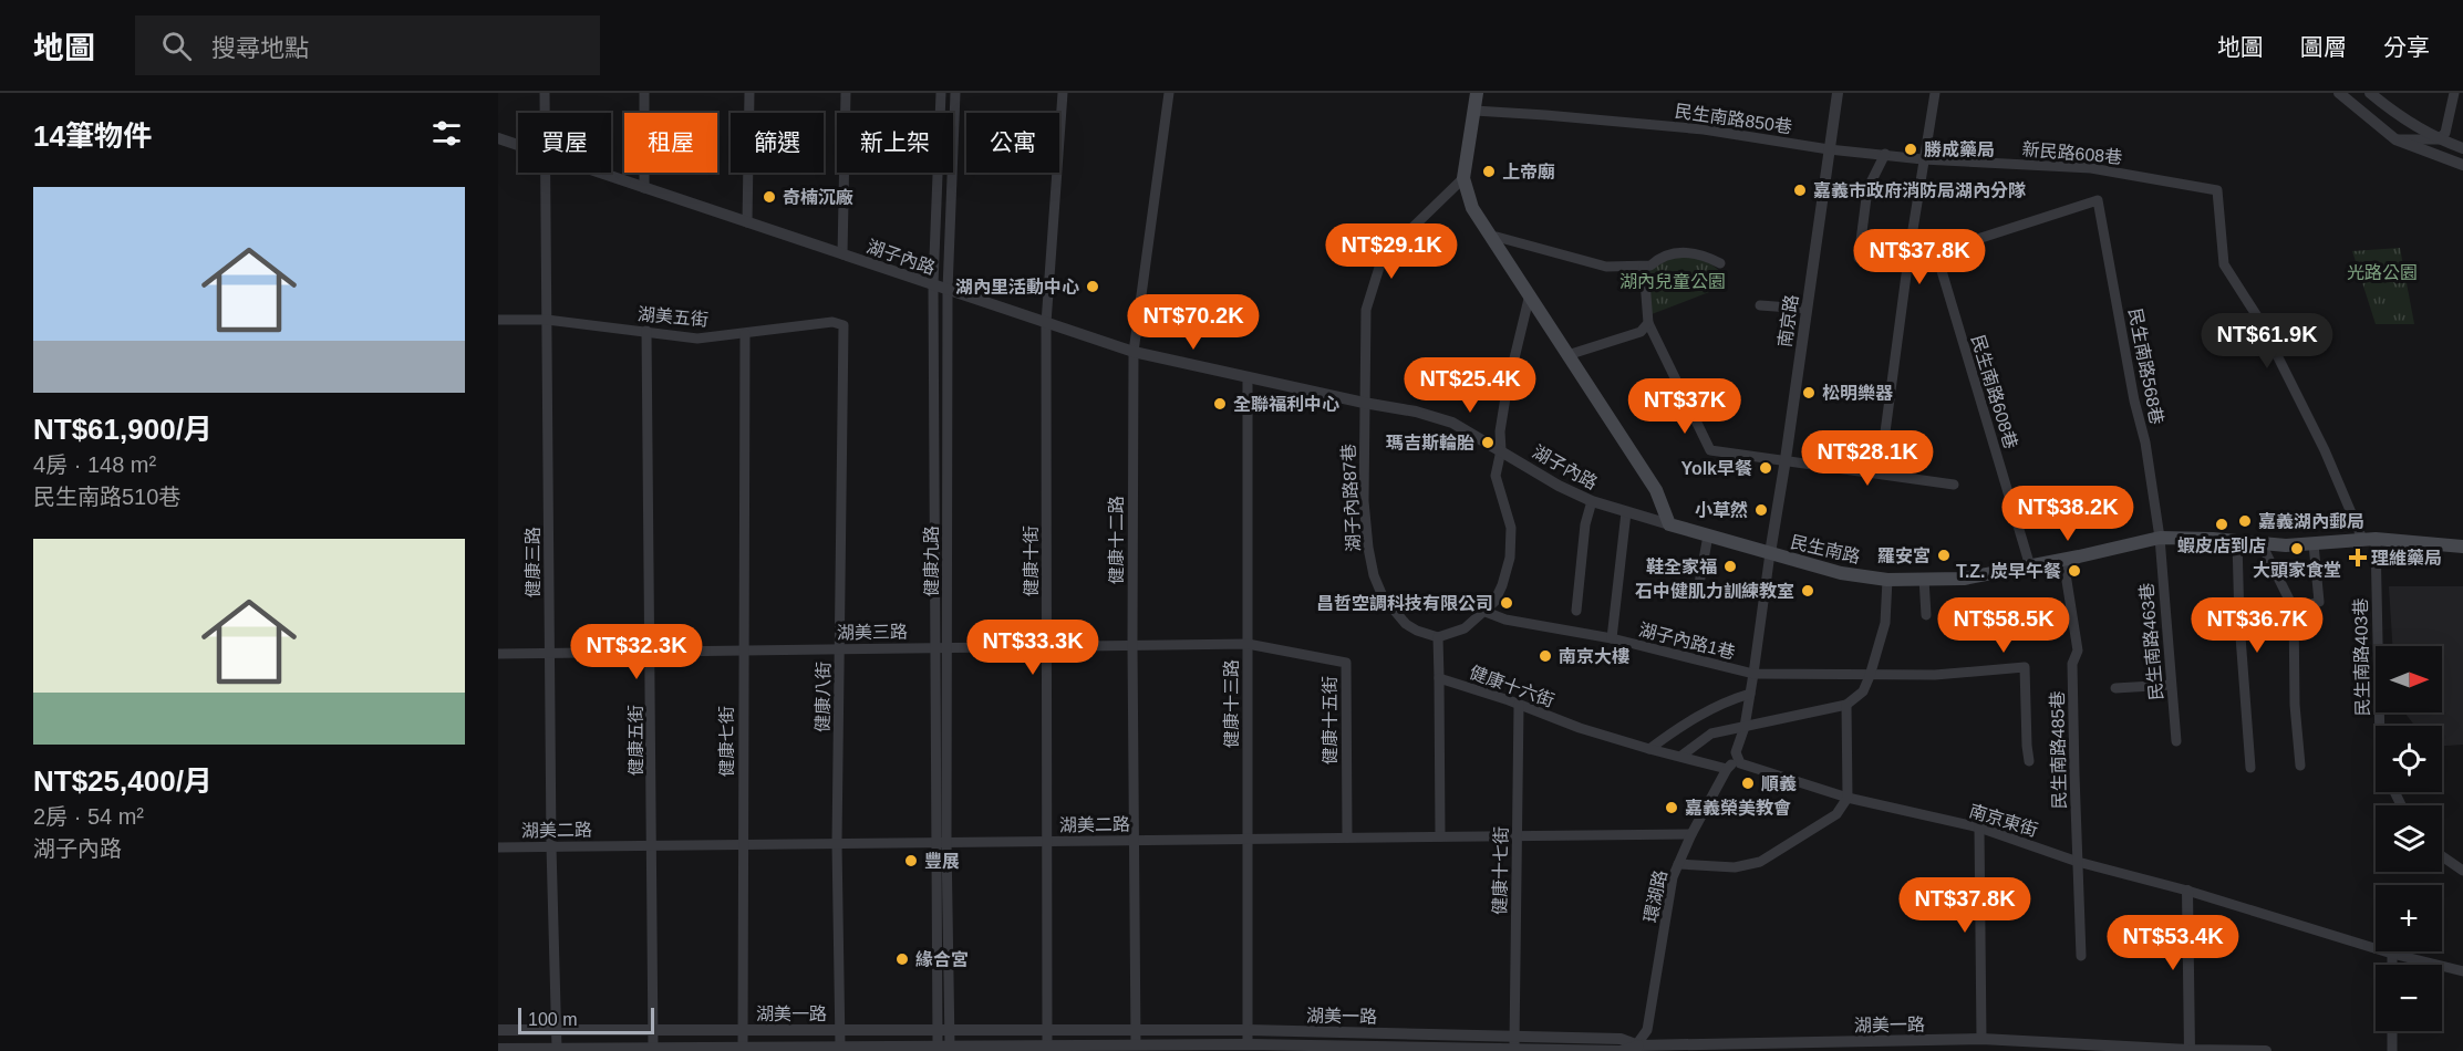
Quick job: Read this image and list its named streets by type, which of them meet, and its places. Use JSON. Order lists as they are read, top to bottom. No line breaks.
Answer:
{"streets":{"main road":["民生南路"],"street":["民生南路850巷","新民路608巷","湖子內路","湖美五街","南京路","民生南路568巷","民生南路608巷","湖子內路87巷","健康十二路","健康九路","健康十街","健康三路","湖美三路","湖子內路1巷","民生南路463巷","民生南路403巷","健康十六街","健康八街","健康十三路","健康十五街","健康五街","健康七街","民生南路485巷","南京東街","湖美二路","健康十七街","環湖路","湖美一路"]},"crossings":[["民生南路850巷","新民路608巷"],["民生南路850巷","南京路"],["新民路608巷","民生南路"],["新民路608巷","民生南路403巷"],["湖子內路","湖子內路87巷"],["湖子內路","健康十二路"],["湖子內路","民生南路"],["湖子內路","健康九路"],["湖子內路","健康十街"],["湖子內路","湖子內路1巷"],["湖子內路","健康十三路"],["湖美五街","健康三路"],["湖美五街","健康八街"],["湖美五街","健康五街"],["湖美五街","健康七街"],["南京路","民生南路"],["民生南路568巷","民生南路608巷"],["民生南路568巷","民生南路"],["民生南路568巷","民生南路463巷"],["民生南路608巷","民生南路"],["健康十二路","湖美三路"],["健康十二路","湖美二路"],["健康十二路","湖美一路"],["民生南路","民生南路463巷"],["民生南路","民生南路403巷"],["民生南路","民生南路485巷"],["健康九路","湖美三路"],["健康九路","湖美二路"],["健康九路","湖美一路"],["健康十街","湖美三路"],["健康十街","湖美二路"],["健康十街","湖美一路"],["健康三路","湖美三路"],["健康三路","湖美二路"],["健康三路","湖美一路"],["湖美三路","健康八街"],["湖美三路","健康十三路"],["湖美三路","健康十五街"],["湖美三路","健康五街"],["湖美三路","健康七街"],["健康十六街","湖美二路"],["健康十六街","健康十七街"],["健康十六街","環湖路"],["健康八街","湖美二路"],["健康八街","湖美一路"],["健康十三路","健康十五街"],["健康十三路","湖美二路"],["健康十三路","湖美一路"],["健康十五街","湖美二路"],["健康五街","湖美二路"],["健康五街","湖美一路"],["健康七街","湖美二路"],["健康七街","湖美一路"],["民生南路485巷","南京東街"],["南京東街","環湖路"],["湖美二路","健康十七街"],["湖美二路","環湖路"],["健康十七街","湖美一路"],["環湖路","湖美一路"]],"parks":["光路公園","湖內兒童公園"],"places":{"other":["勝成藥局","上帝廟","嘉義市政府消防局湖內分隊","奇楠沉廠","湖內里活動中心","松明樂器","全聯福利中心","瑪吉斯輪胎","Yolk早餐","小草然","嘉義湖內郵局","蝦皮店到店","大頭家食堂","羅安宮","鞋全家福","T.Z. 炭早午餐","石中健肌力訓練教室","昌哲空調科技有限公司","南京大樓","順義","嘉義榮美教會","豐展","緣合宮"],"health":["理維藥局"]},"scale_bar":"100 m","north":"right","page":{"header":"地圖","search":"搜尋地點","nav":["地圖","圖層","分享"],"heading":"14筆物件","chip":["買屋","租屋","篩選","新上架","公寓"],"list":[{"name":"NT$61,900/月","note":"4房 · 148 m² · 民生南路510巷"},{"name":"NT$25,400/月","note":"2房 · 54 m² · 湖子內路"}],"price":["NT$29.1K","NT$37.8K","NT$70.2K","NT$61.9K","NT$25.4K","NT$37K","NT$28.1K","NT$38.2K","NT$58.5K","NT$36.7K","NT$33.3K","NT$32.3K","NT$37.8K","NT$53.4K"],"map_buttons":["+","−"],"scale":"100 m"}}
